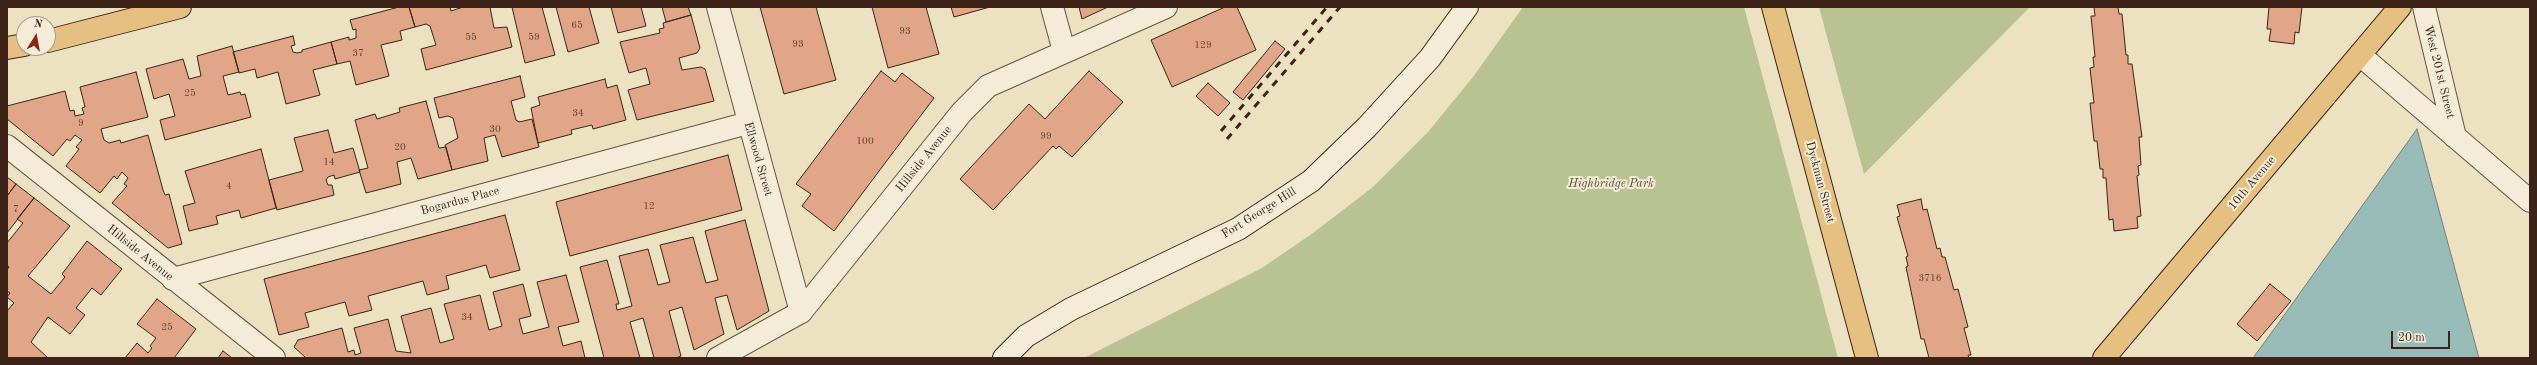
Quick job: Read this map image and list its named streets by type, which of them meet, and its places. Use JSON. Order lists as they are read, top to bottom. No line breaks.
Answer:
{"streets":{"main road":["Dyckman Street","10th Avenue"],"street":["West 201st Street","Ellwood Street","Hillside Avenue","Bogardus Place","Fort George Hill"]},"crossings":[["West 201st Street","10th Avenue"],["Ellwood Street","Hillside Avenue"],["Ellwood Street","Bogardus Place"],["Hillside Avenue","Bogardus Place"]],"parks":["Highbridge Park"],"house_numbers":["65","93","55","59","93","129","37","25","34","9","30","99","100","20","14","4","12","7","3716","34","25"],"scale_bar":"20 m","north":"top"}
